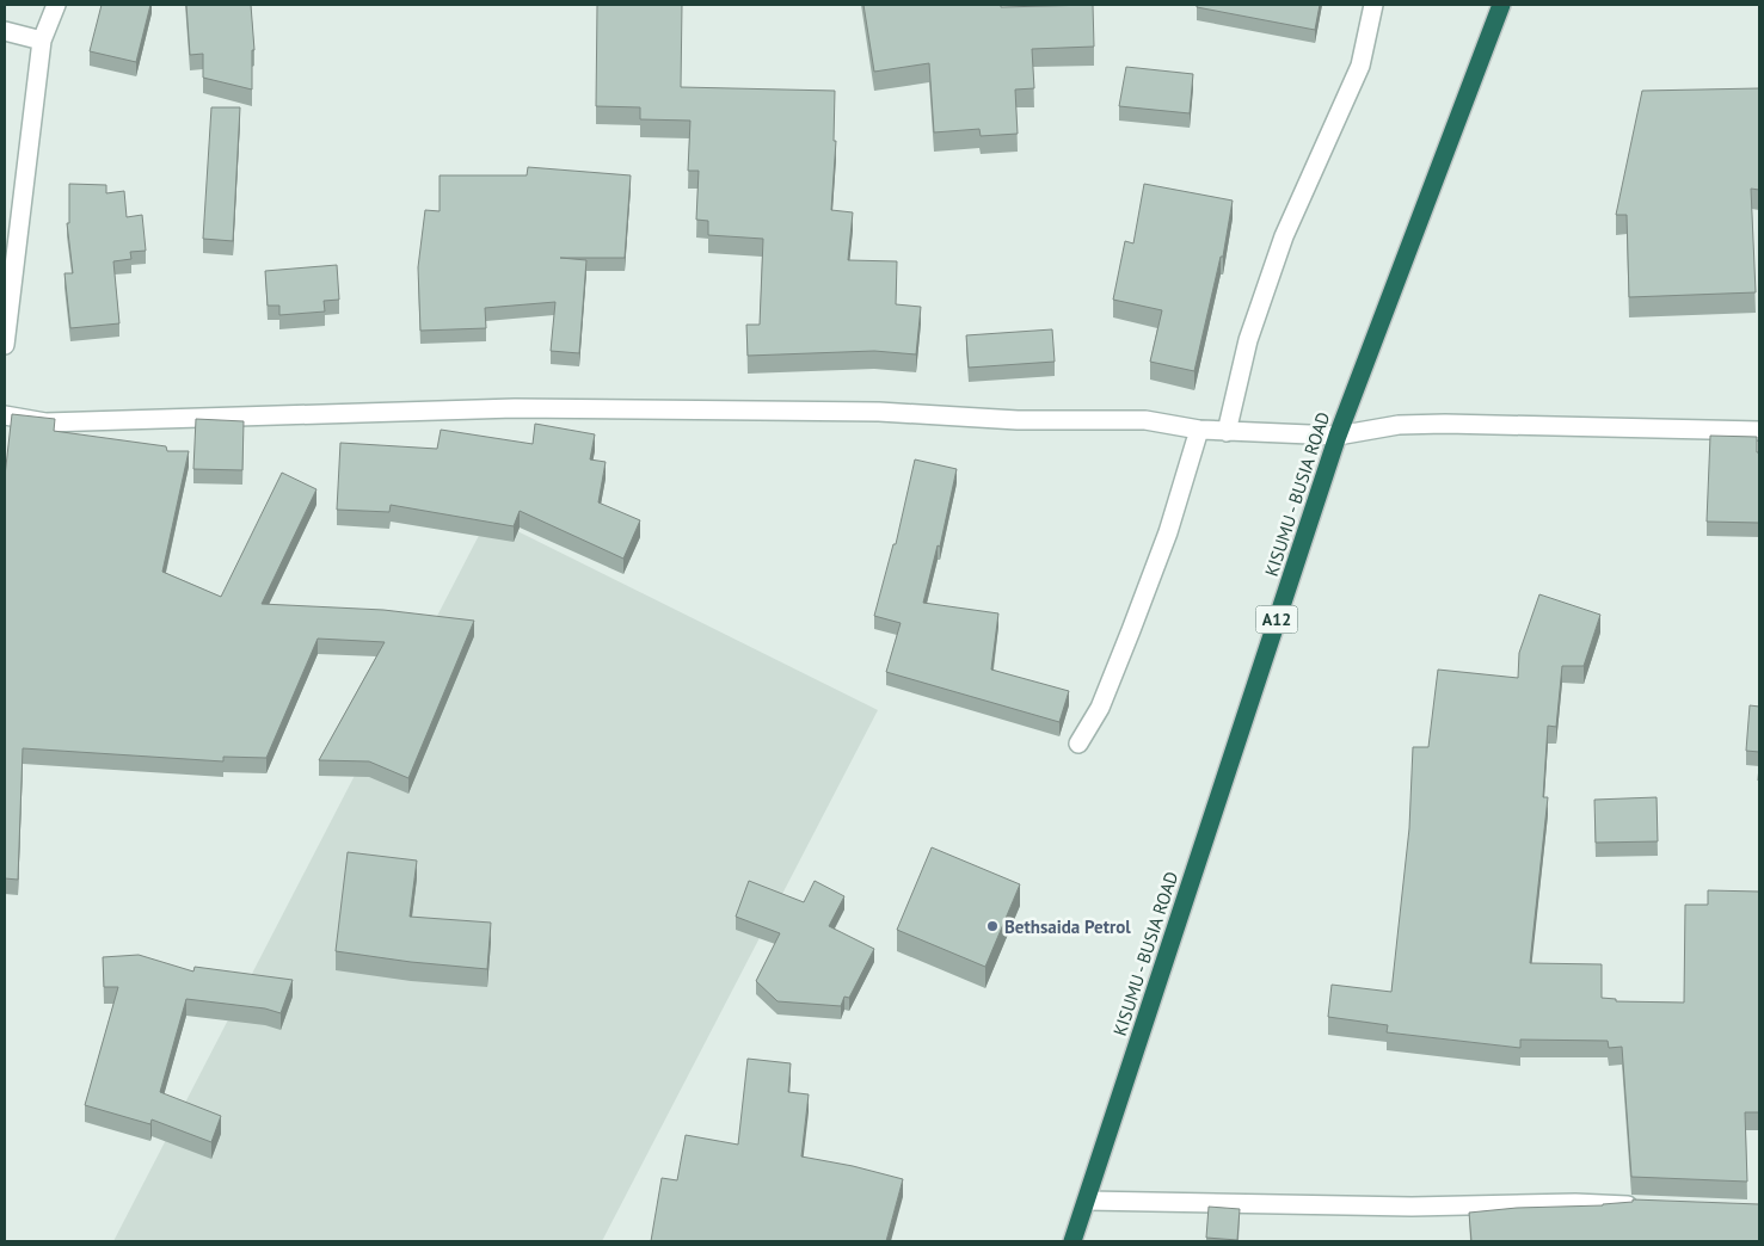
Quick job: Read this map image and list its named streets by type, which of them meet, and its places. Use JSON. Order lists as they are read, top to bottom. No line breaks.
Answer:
{"streets":{"highway":["KISUMU - BUSIA ROAD","A12"]},"places":["Bethsaida Petrol"]}
